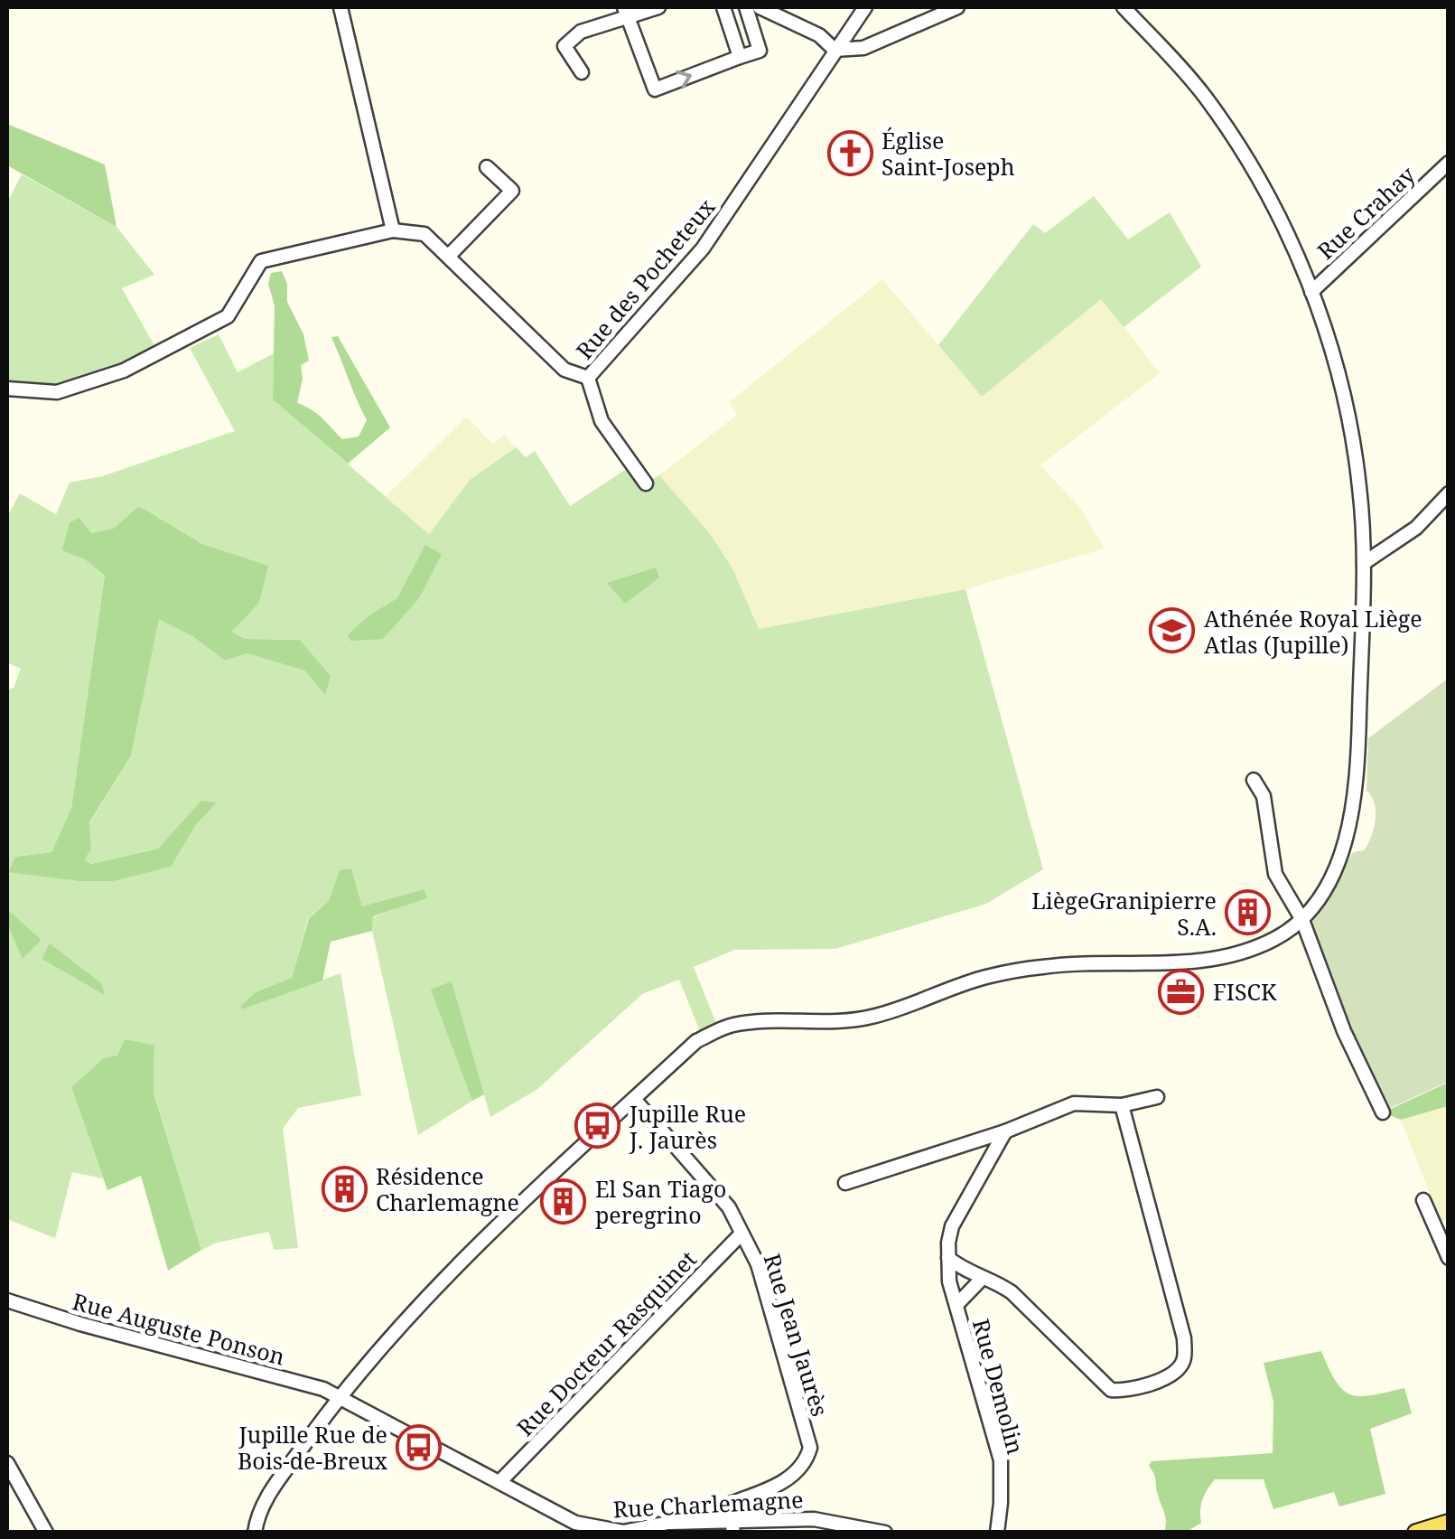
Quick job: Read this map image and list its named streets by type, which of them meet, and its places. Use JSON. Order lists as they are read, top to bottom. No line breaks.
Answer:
{"streets":{"street":["Rue Crahay","Rue des Pocheteux","Rue Auguste Ponson","Rue Jean Jaurès","Rue Docteur Rasquinet","Rue Demolin","Rue Charlemagne"]},"crossings":[["Rue Auguste Ponson","Rue Docteur Rasquinet"],["Rue Auguste Ponson","Rue Charlemagne"],["Rue Jean Jaurès","Rue Docteur Rasquinet"],["Rue Jean Jaurès","Rue Charlemagne"]],"places":{"church":["Église Saint-Joseph"],"school or university":["Athénée Royal Liège Atlas (Jupille)"],"building":["LiègeGranipierre S.A.","Résidence Charlemagne","El San Tiago peregrino"],"office":["FISCK"],"bus stop":["Jupille Rue J. Jaurès","Jupille Rue de Bois-de-Breux"]}}
